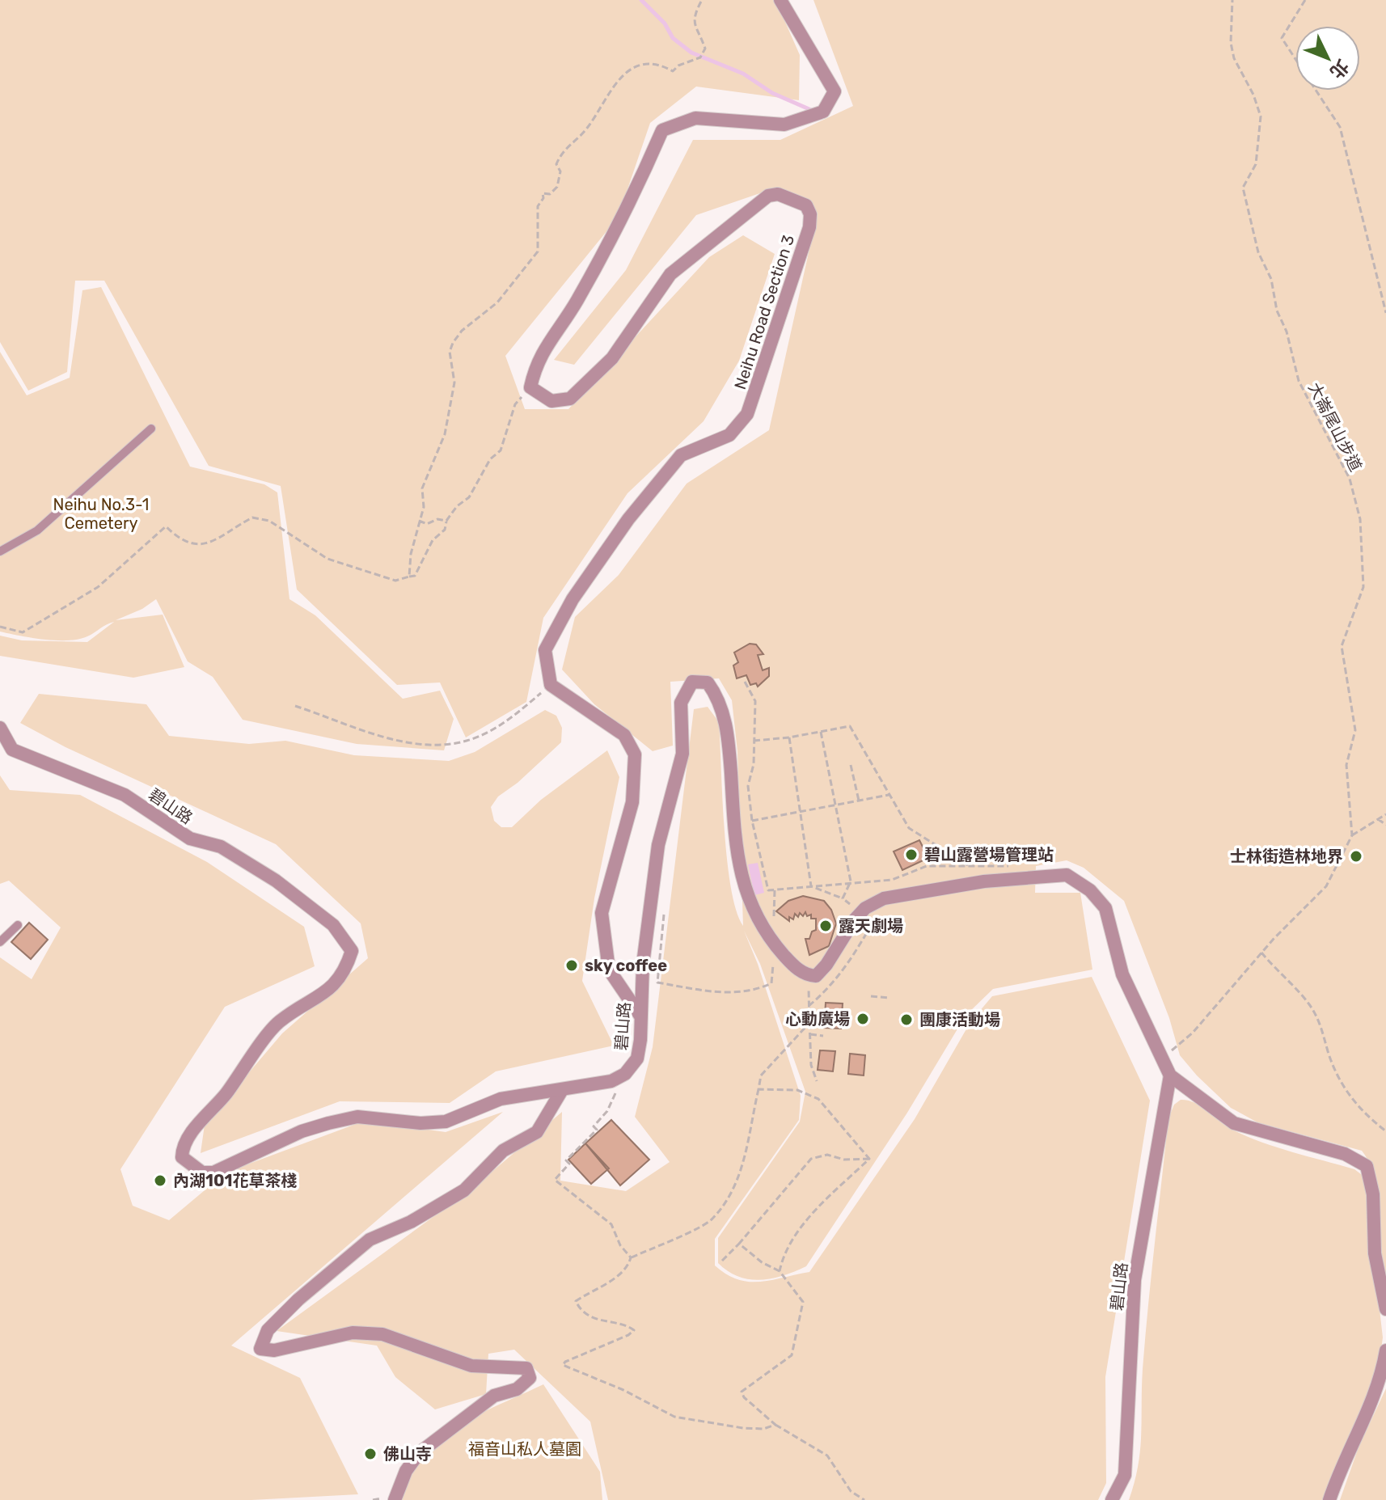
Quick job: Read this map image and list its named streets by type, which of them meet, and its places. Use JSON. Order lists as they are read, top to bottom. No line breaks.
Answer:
{"streets":{"street":["Neihu Road Section 3","碧山路"],"path":["大崙尾山步道"]},"parks":["Neihu No.3-1 Cemetery","福音山私人墓園"],"places":["碧山露營場管理站","士林街造林地界","露天劇場","sky coffee","心動廣場","團康活動場","內湖101花草茶棧","佛山寺"],"north":"bottom right"}
